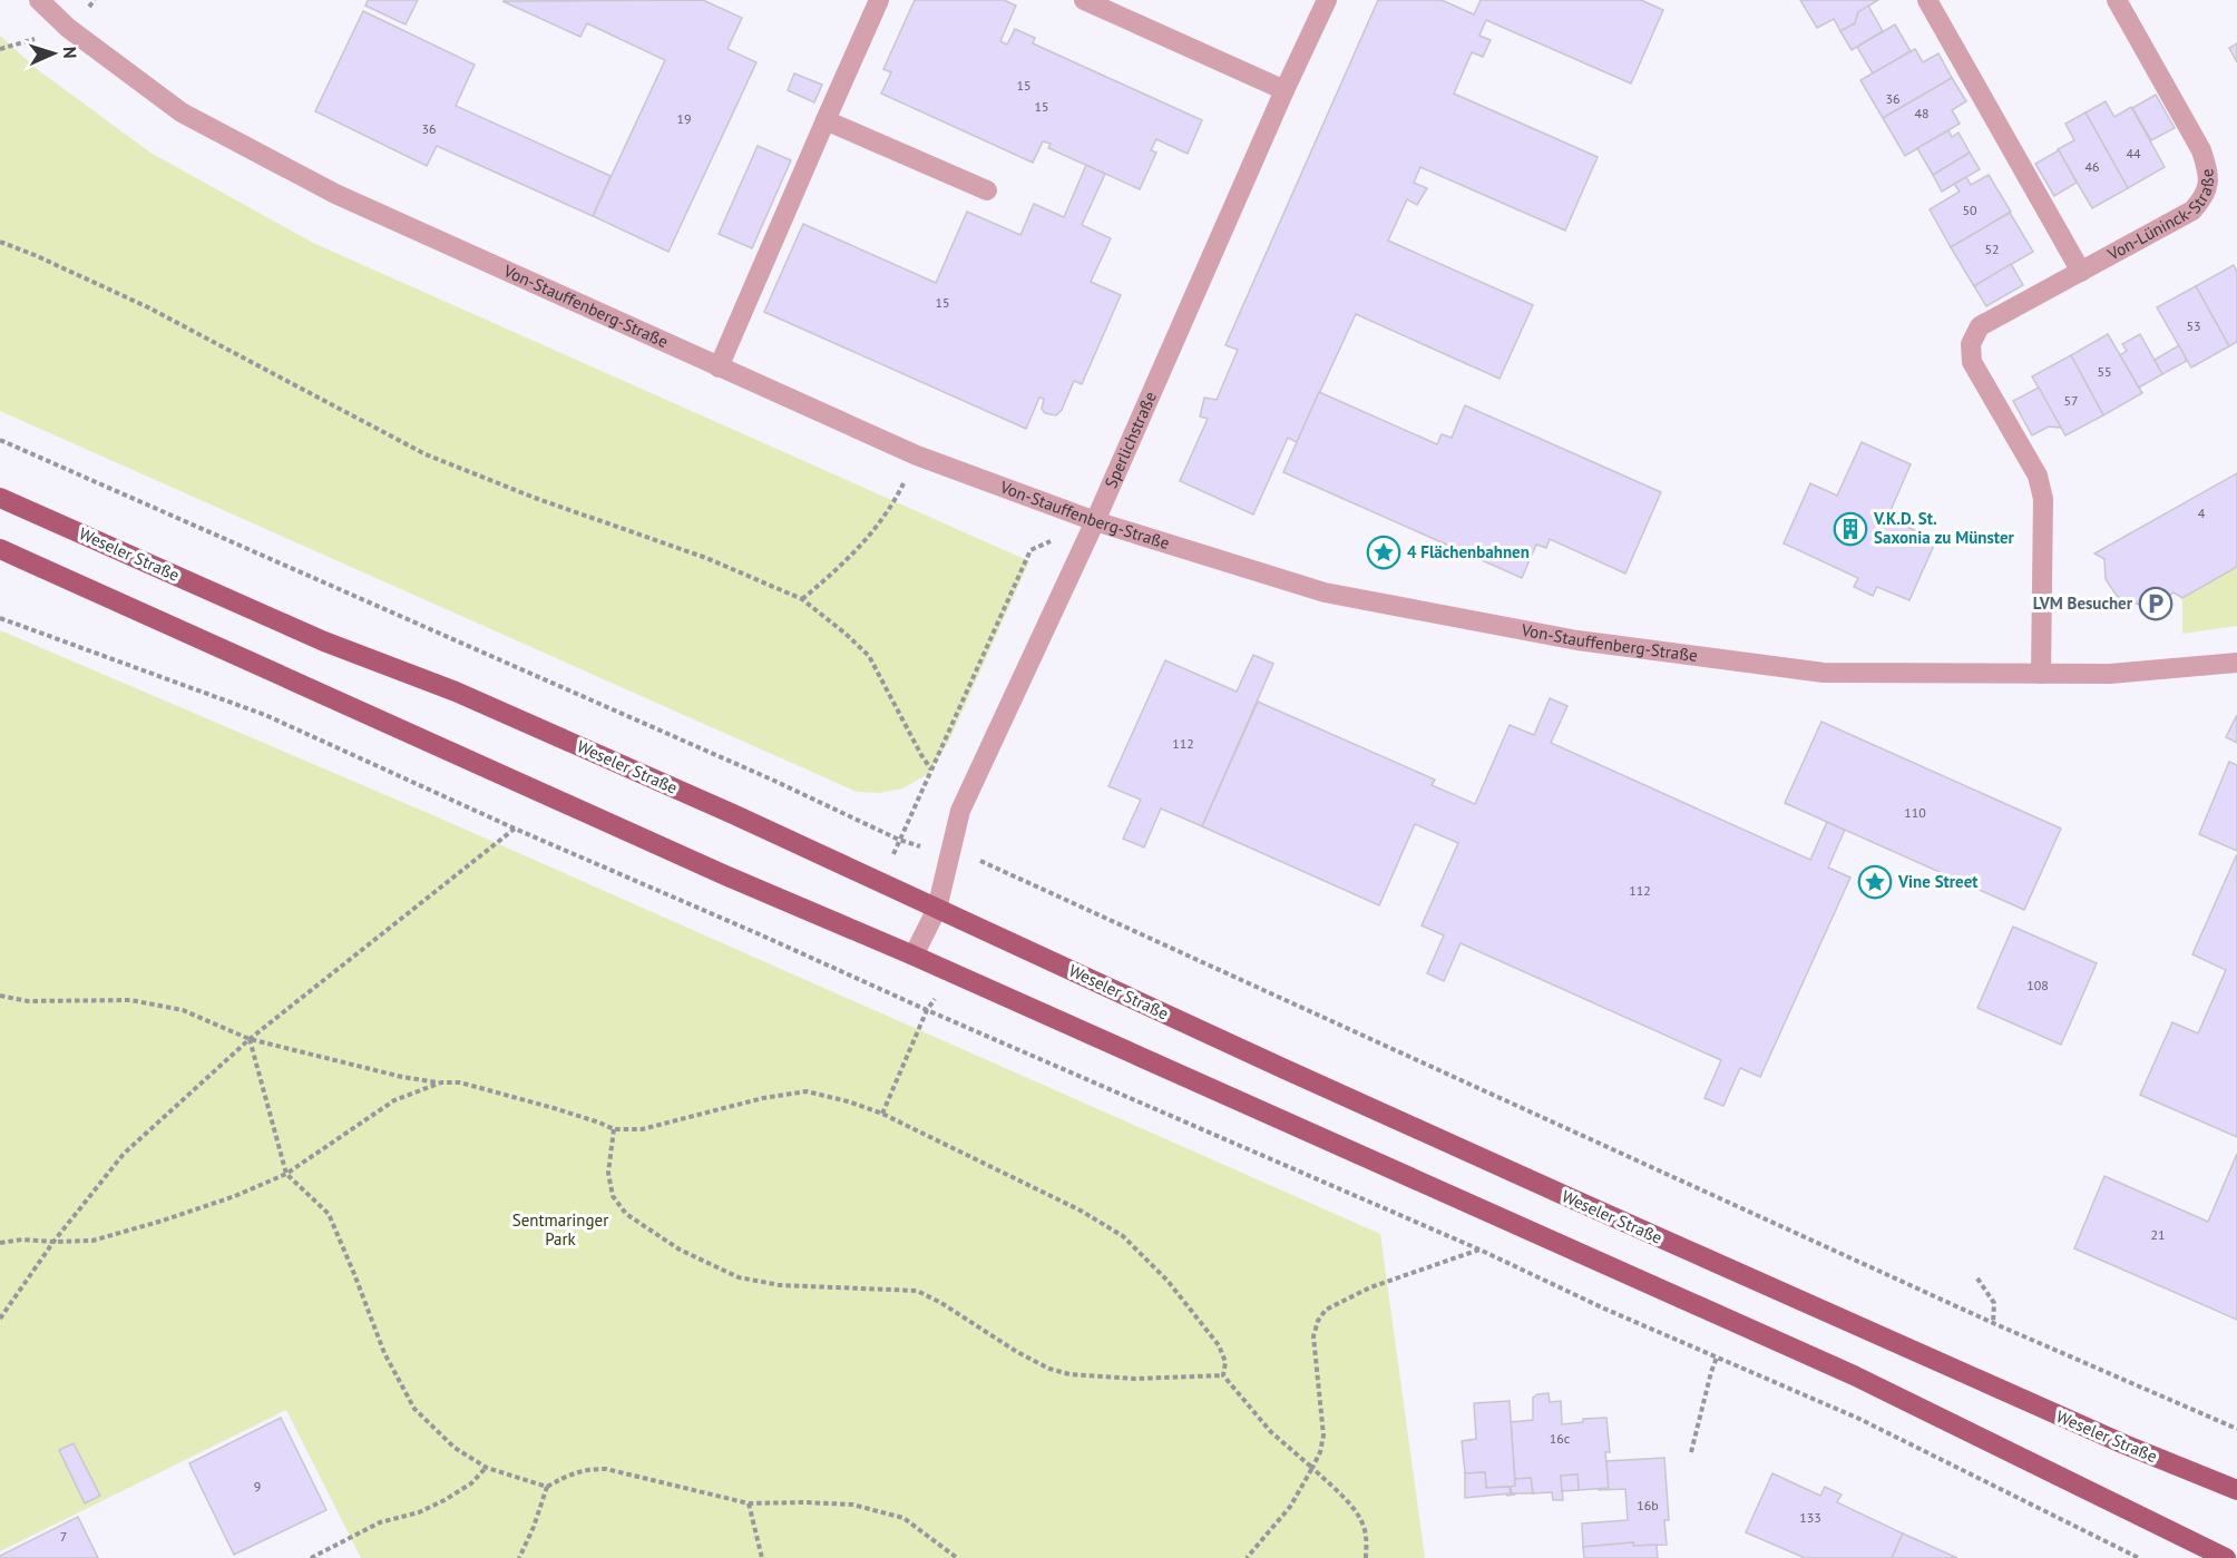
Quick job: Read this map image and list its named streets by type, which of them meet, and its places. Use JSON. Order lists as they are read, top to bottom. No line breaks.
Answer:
{"streets":{"main road":["Weseler Straße"],"street":["Von-Lüninck-Straße","Von-Stauffenberg-Straße","Sperlichstraße"]},"crossings":[["Von-Lüninck-Straße","Von-Stauffenberg-Straße"],["Von-Stauffenberg-Straße","Sperlichstraße"],["Sperlichstraße","Weseler Straße"]],"parks":["Sentmaringer Park"],"places":{"building":["V.K.D. St. Saxonia zu Münster"],"place":["4 Flächenbahnen","Vine Street"],"parking":["LVM Besucher"]},"house_numbers":["15","36","15","48","19","36","44","46","50","52","15","53","55","57","4","112","110","112","108","21","16c","9","16b","133","7"],"north":"right"}
